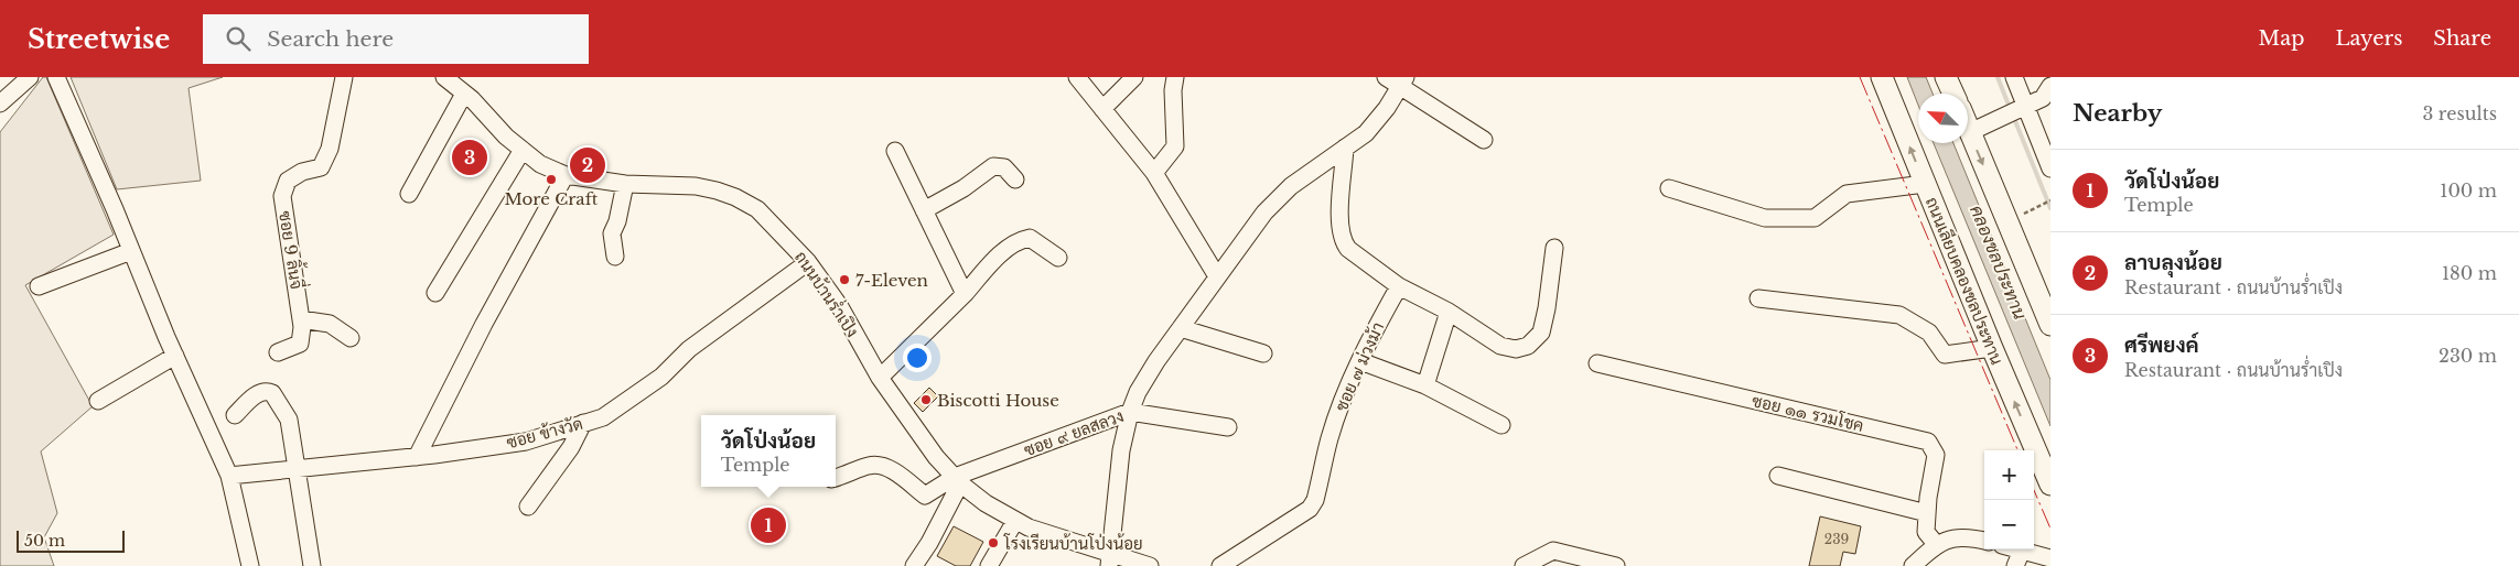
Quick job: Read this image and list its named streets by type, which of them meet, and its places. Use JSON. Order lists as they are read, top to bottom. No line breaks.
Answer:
{"streets":{"main road":["ถนนเลียบคลองชลประทาน"],"street":["ซอย 9 ลิ้นจี่","ถนนบ้านร่ำเปิง","ซอย ๗ ม่วงม้า","ซอย ๑๑ รวมโชค","ซอย ข้างวัด","ซอย ๙ ยลสลวง"]},"crossings":[["ถนนบ้านร่ำเปิง","ซอย ข้างวัด"],["ถนนบ้านร่ำเปิง","ซอย ๙ ยลสลวง"]],"one_way":["ถนนเลียบคลองชลประทาน"],"water":["คลองชลประทาน"],"places":["More Craft","7-Eleven","Biscotti House","โรงเรียนบ้านโป่งน้อย"],"house_numbers":["239"],"scale_bar":"50 m","north":"top left","page":{"header":"Streetwise","search":"Search here","nav":["Map","Layers","Share"],"heading":["Nearby","3 results"],"pins":["3","2","1"],"list":[{"mark":"1","name":"วัดโป่งน้อย","note":"Temple","value":"100 m"},{"mark":"2","name":"ลาบลุงน้อย","note":"Restaurant · ถนนบ้านร่ำเปิง","value":"180 m"},{"mark":"3","name":"ศรีพยงค์","note":"Restaurant · ถนนบ้านร่ำเปิง","value":"230 m"}],"popup":["วัดโป่งน้อย","Temple"],"map_buttons":["+","−"],"scale":"50 m"}}
